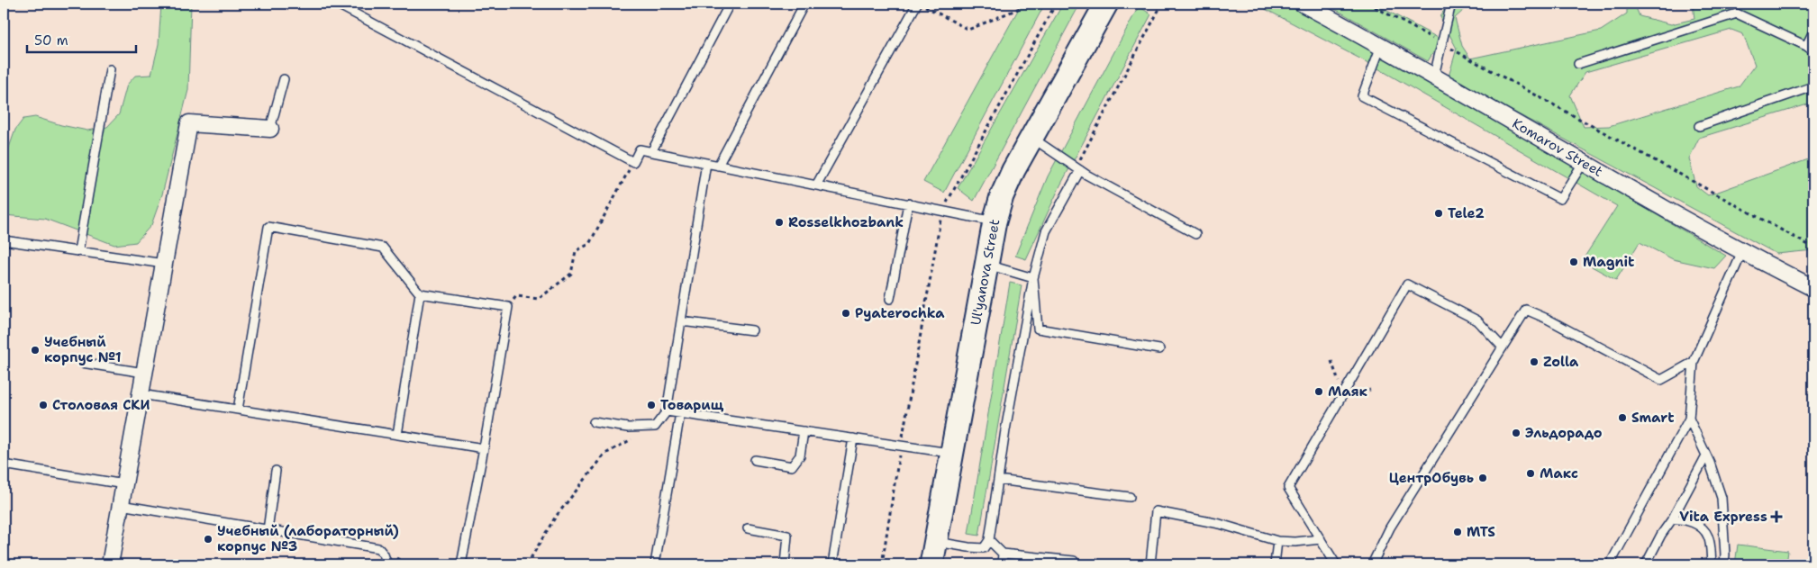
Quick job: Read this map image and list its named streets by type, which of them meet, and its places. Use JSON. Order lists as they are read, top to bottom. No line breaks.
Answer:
{"streets":{"main road":["Ul'yanova Street"],"street":["Komarov Street"]},"places":{"other":["Tele2","Rosselkhozbank","Magnit","Pyaterochka","Учебный корпус №1","Zolla","Маяк","Столовая СКИ","Товарищ","Smart","Эльдорадо","Макс","ЦентрОбувь","MTS","Учебный (лабораторный) корпус №3"],"health":["Vita Express"]},"scale_bar":"50 m"}
